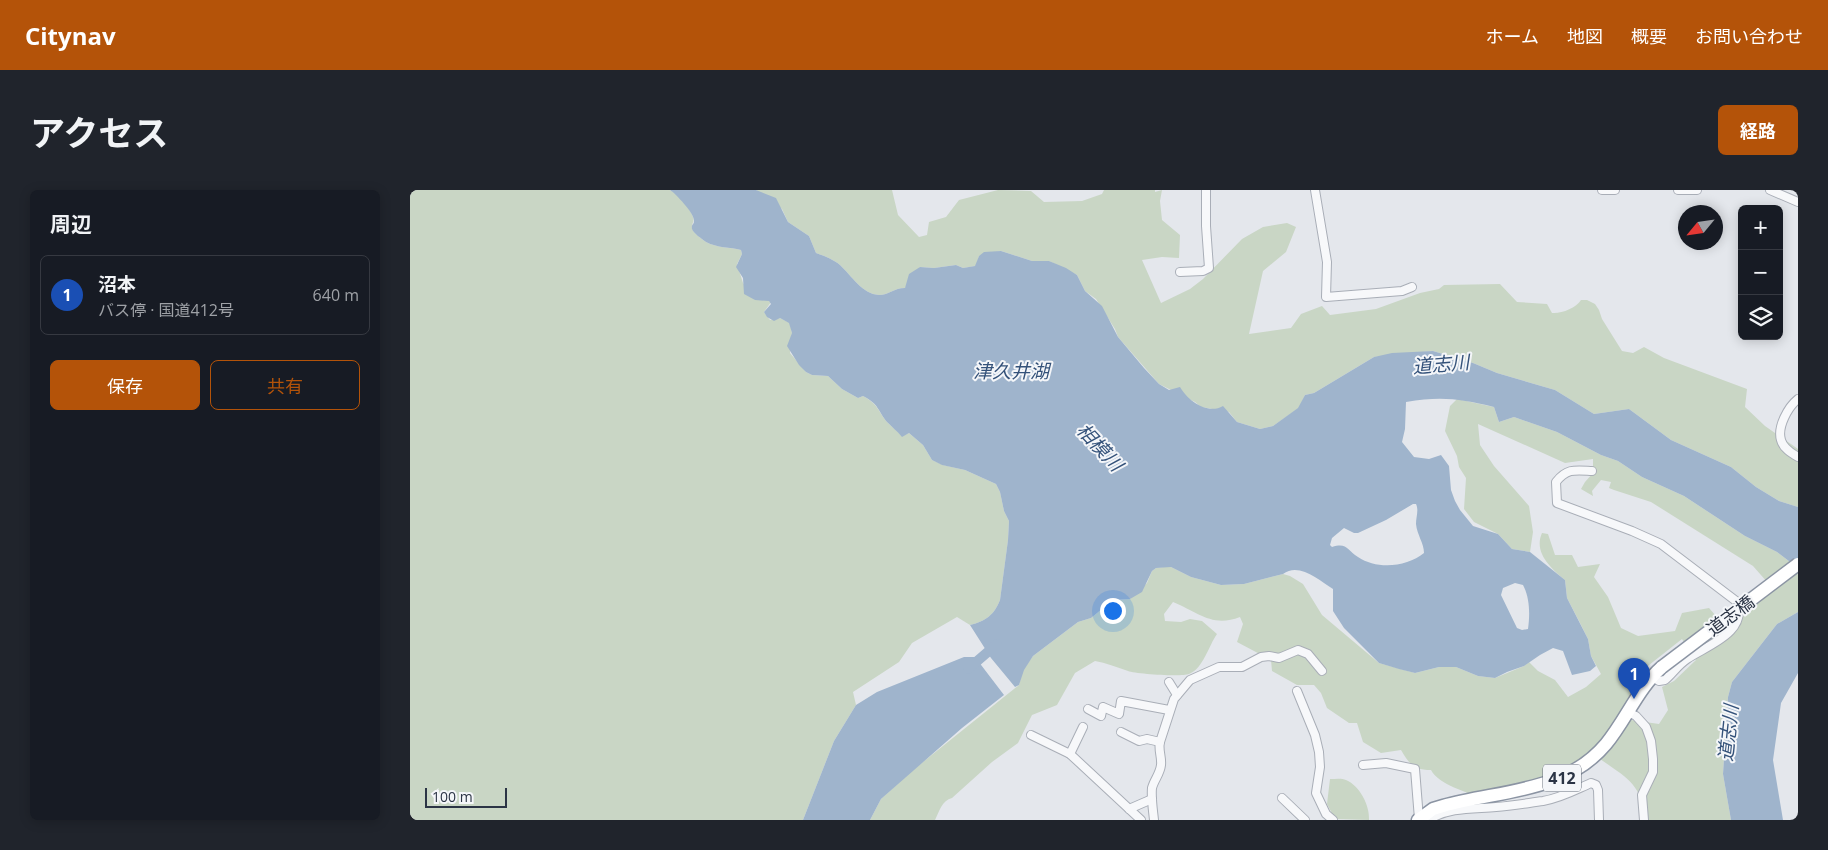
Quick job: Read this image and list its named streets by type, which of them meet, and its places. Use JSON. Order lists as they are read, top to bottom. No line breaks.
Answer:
{"streets":{"highway":["道志橋","412"]},"crossings":[["道志橋","412"]],"water":["道志川","津久井湖","相模川"],"scale_bar":"100 m","north":"bottom left","page":{"header":"Citynav","nav":["ホーム","地図","概要","お問い合わせ"],"title":"アクセス","buttons":["経路",["保存","共有"]],"heading":"周辺","map_buttons":["+","−"],"list":[{"mark":"1","name":"沼本","note":"バス停 · 国道412号","value":"640 m"}],"pins":"1","scale":"100 m"}}
